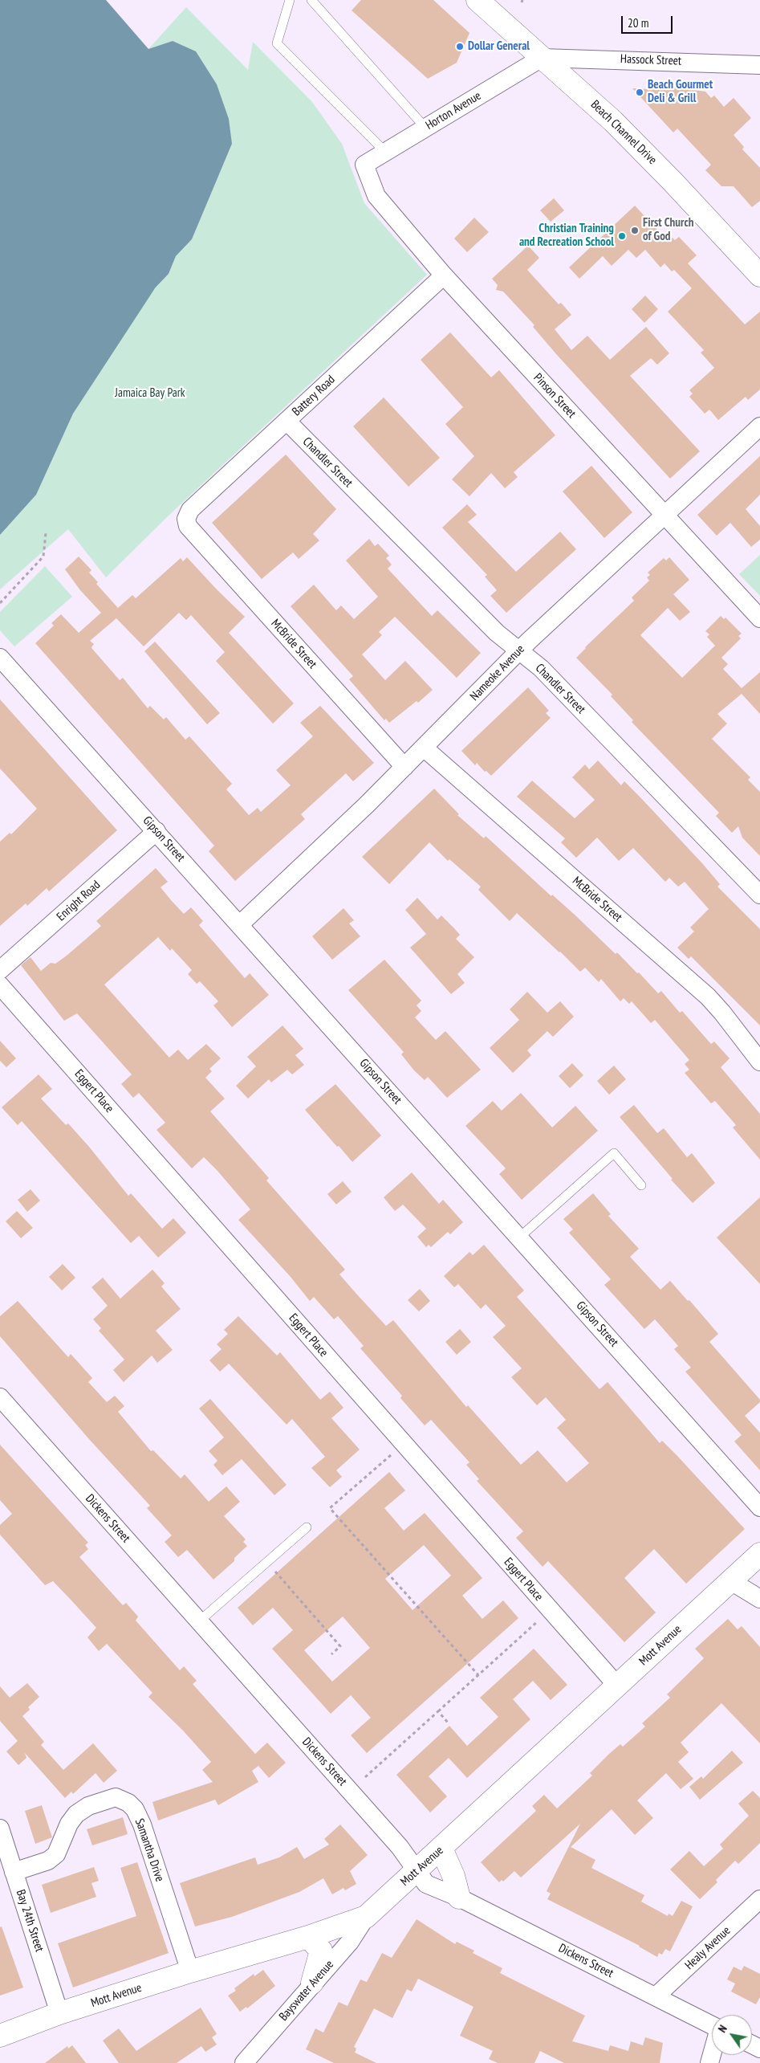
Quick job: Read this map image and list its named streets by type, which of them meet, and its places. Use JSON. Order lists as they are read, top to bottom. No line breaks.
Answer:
{"streets":{"street":["Hassock Street","Horton Avenue","Beach Channel Drive","Battery Road","Pinson Street","Chandler Street","McBride Street","Nameoke Avenue","Gipson Street","Enright Road","Eggert Place","Dickens Street","Mott Avenue","Samantha Drive","Bay 24th Street","Healy Avenue","Bayswater Avenue"]},"crossings":[["Hassock Street","Horton Avenue"],["Hassock Street","Beach Channel Drive"],["Horton Avenue","Beach Channel Drive"],["Horton Avenue","Pinson Street"],["Battery Road","Pinson Street"],["Battery Road","Chandler Street"],["Battery Road","McBride Street"],["Pinson Street","Nameoke Avenue"],["Chandler Street","Nameoke Avenue"],["McBride Street","Nameoke Avenue"],["Nameoke Avenue","Gipson Street"],["Gipson Street","Enright Road"],["Eggert Place","Mott Avenue"],["Dickens Street","Mott Avenue"],["Dickens Street","Healy Avenue"],["Mott Avenue","Samantha Drive"],["Mott Avenue","Bay 24th Street"],["Mott Avenue","Bayswater Avenue"],["Samantha Drive","Bay 24th Street"]],"parks":["Jamaica Bay Park"],"places":["Dollar General","Beach Gourmet Deli & Grill","First Church of God","Christian Training and Recreation School"],"scale_bar":"20 m","north":"top left"}
